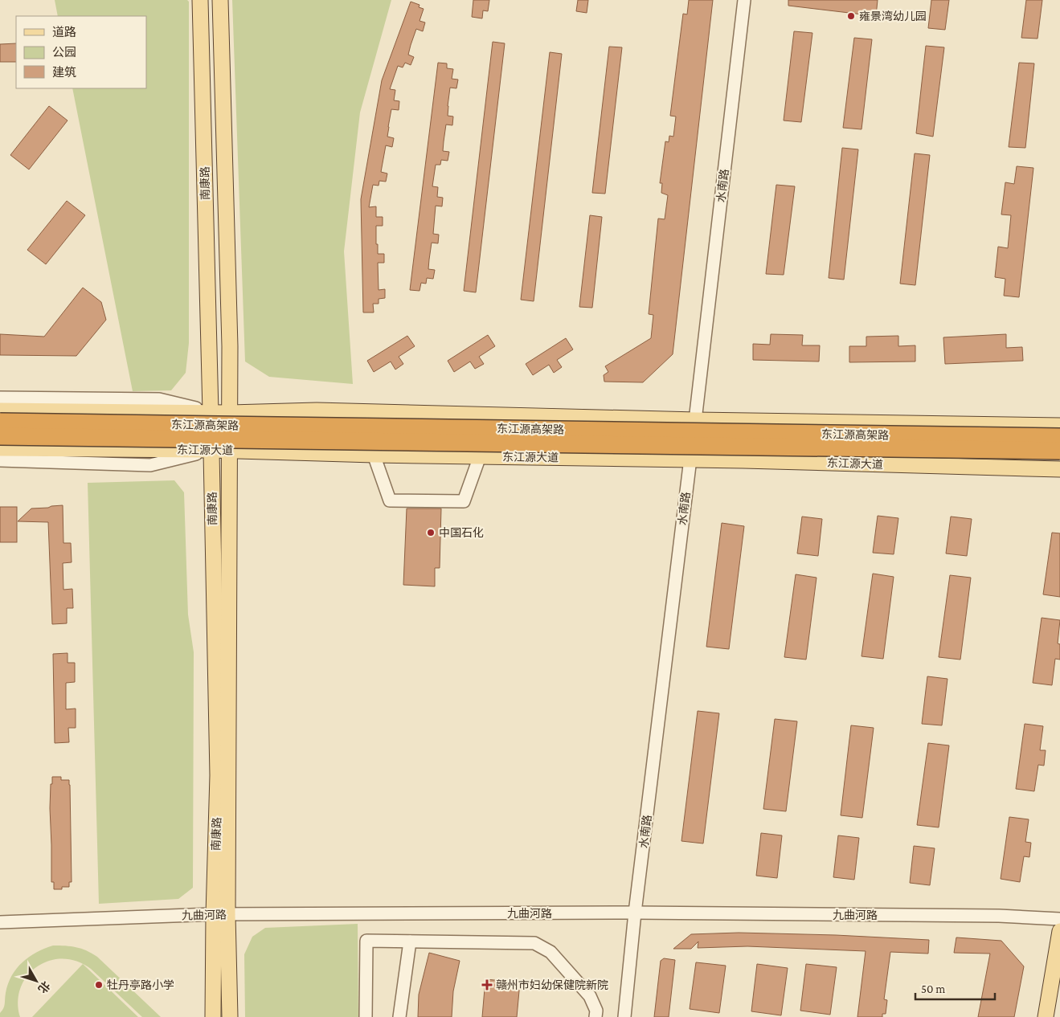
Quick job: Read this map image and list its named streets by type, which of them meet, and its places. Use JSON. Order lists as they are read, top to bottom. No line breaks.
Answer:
{"streets":{"highway":["东江源高架路"],"main road":["南康路","东江源大道"],"street":["水南路","九曲河路"]},"crossings":[["南康路","东江源大道"],["南康路","九曲河路"],["水南路","东江源大道"],["水南路","九曲河路"]],"places":{"other":["雍景湾幼儿园","中国石化","牡丹亭路小学"],"health":["赣州市妇幼保健院新院"]},"legend":["道路","公园","建筑"],"scale_bar":"50 m","north":"bottom right"}
